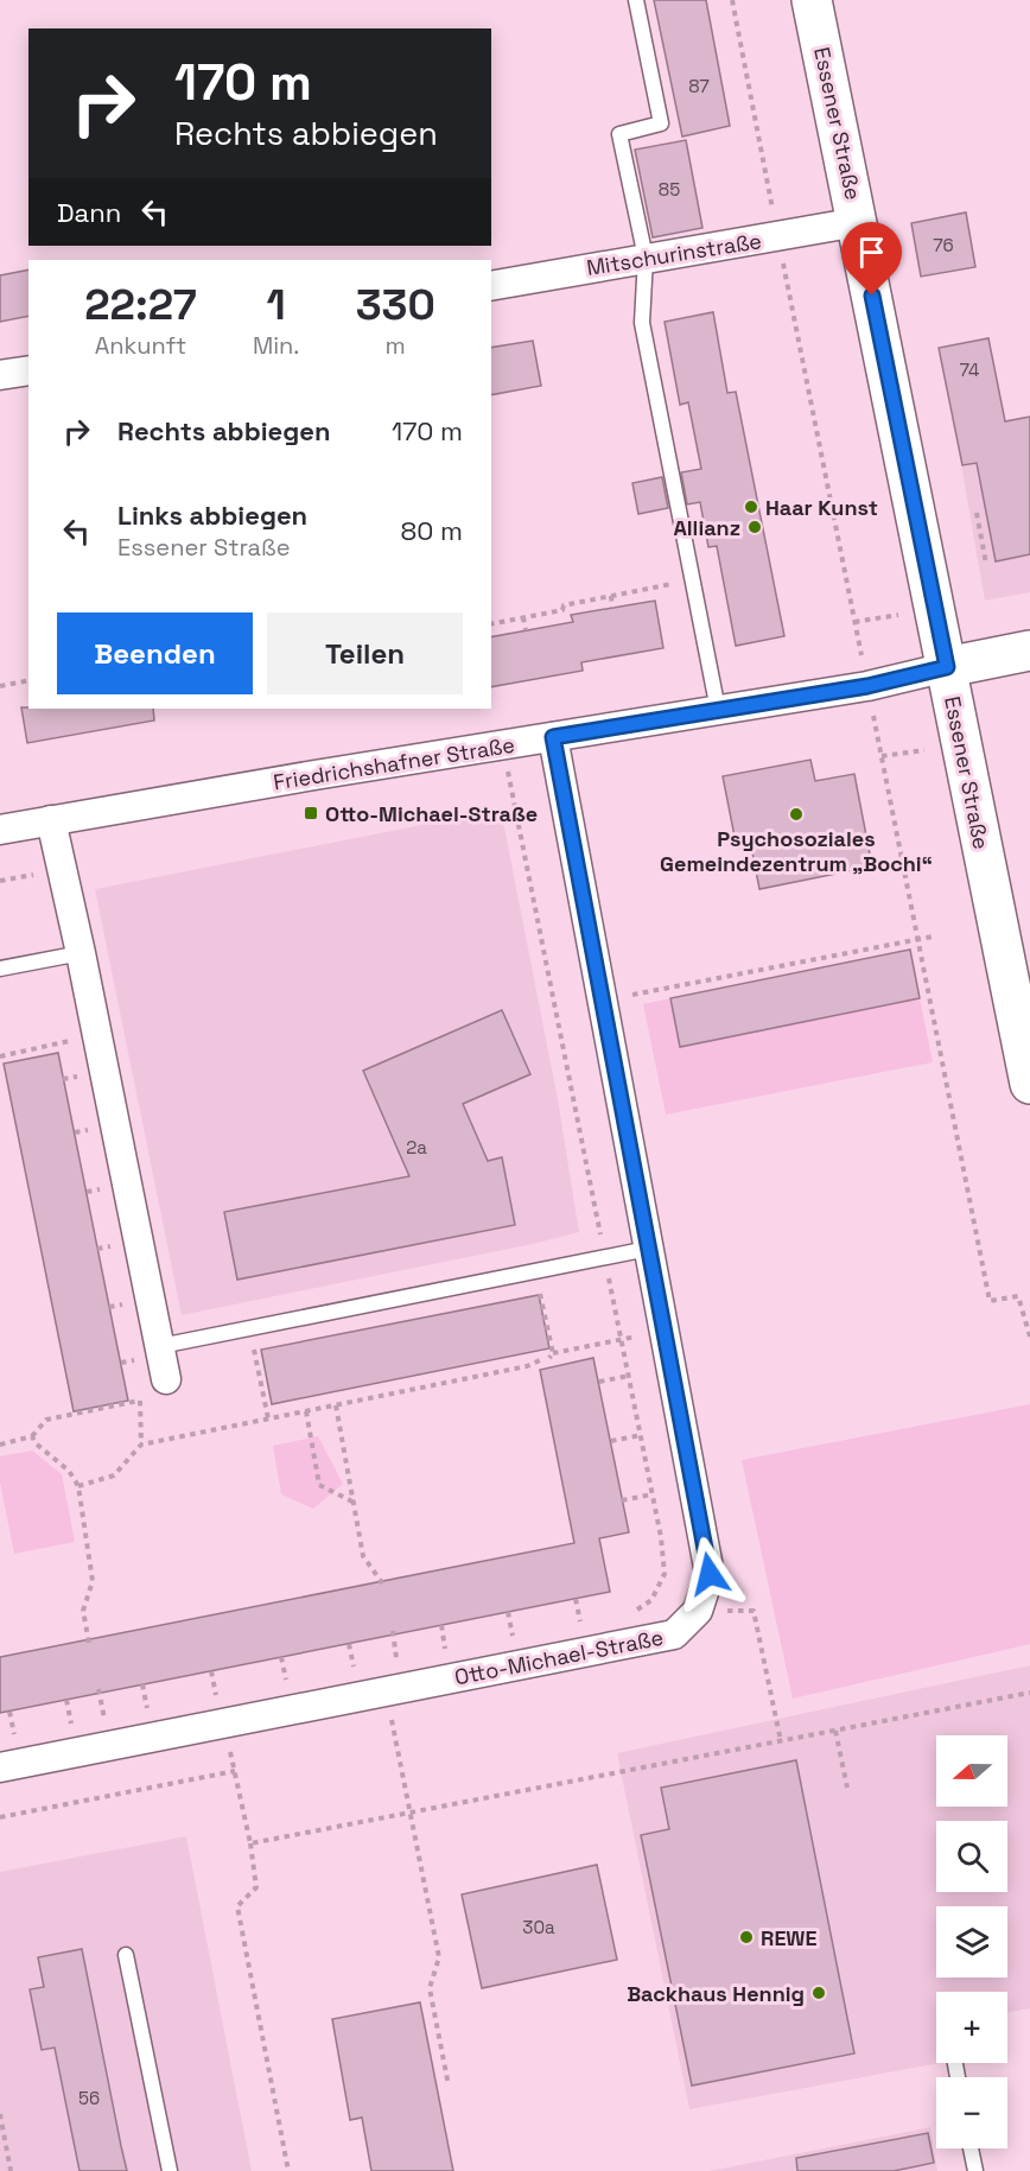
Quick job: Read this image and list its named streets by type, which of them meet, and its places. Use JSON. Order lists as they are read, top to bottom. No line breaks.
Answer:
{"streets":{"main road":["Essener Straße","Friedrichshafner Straße"],"street":["Mitschurinstraße","Otto-Michael-Straße"]},"crossings":[["Essener Straße","Mitschurinstraße"],["Essener Straße","Friedrichshafner Straße"],["Friedrichshafner Straße","Otto-Michael-Straße"]],"places":{"other":["Haar Kunst","Allianz","Psychosoziales Gemeindezentrum „Bochi“","REWE","Backhaus Hennig"],"transit":["Otto-Michael-Straße"]},"house_numbers":["87","85","76","74","2a","30a","56"],"north":"left","page":{"turn":["170 m","Rechts abbiegen"],"then":"Dann","eta":["22:27","Ankunft","1","Min.","330","m"],"list":[{"name":"Rechts abbiegen","value":"170 m"},{"name":"Links abbiegen","note":"Essener Straße","value":"80 m"}],"buttons":["Beenden","Teilen"],"map_buttons":["+","−"]}}
